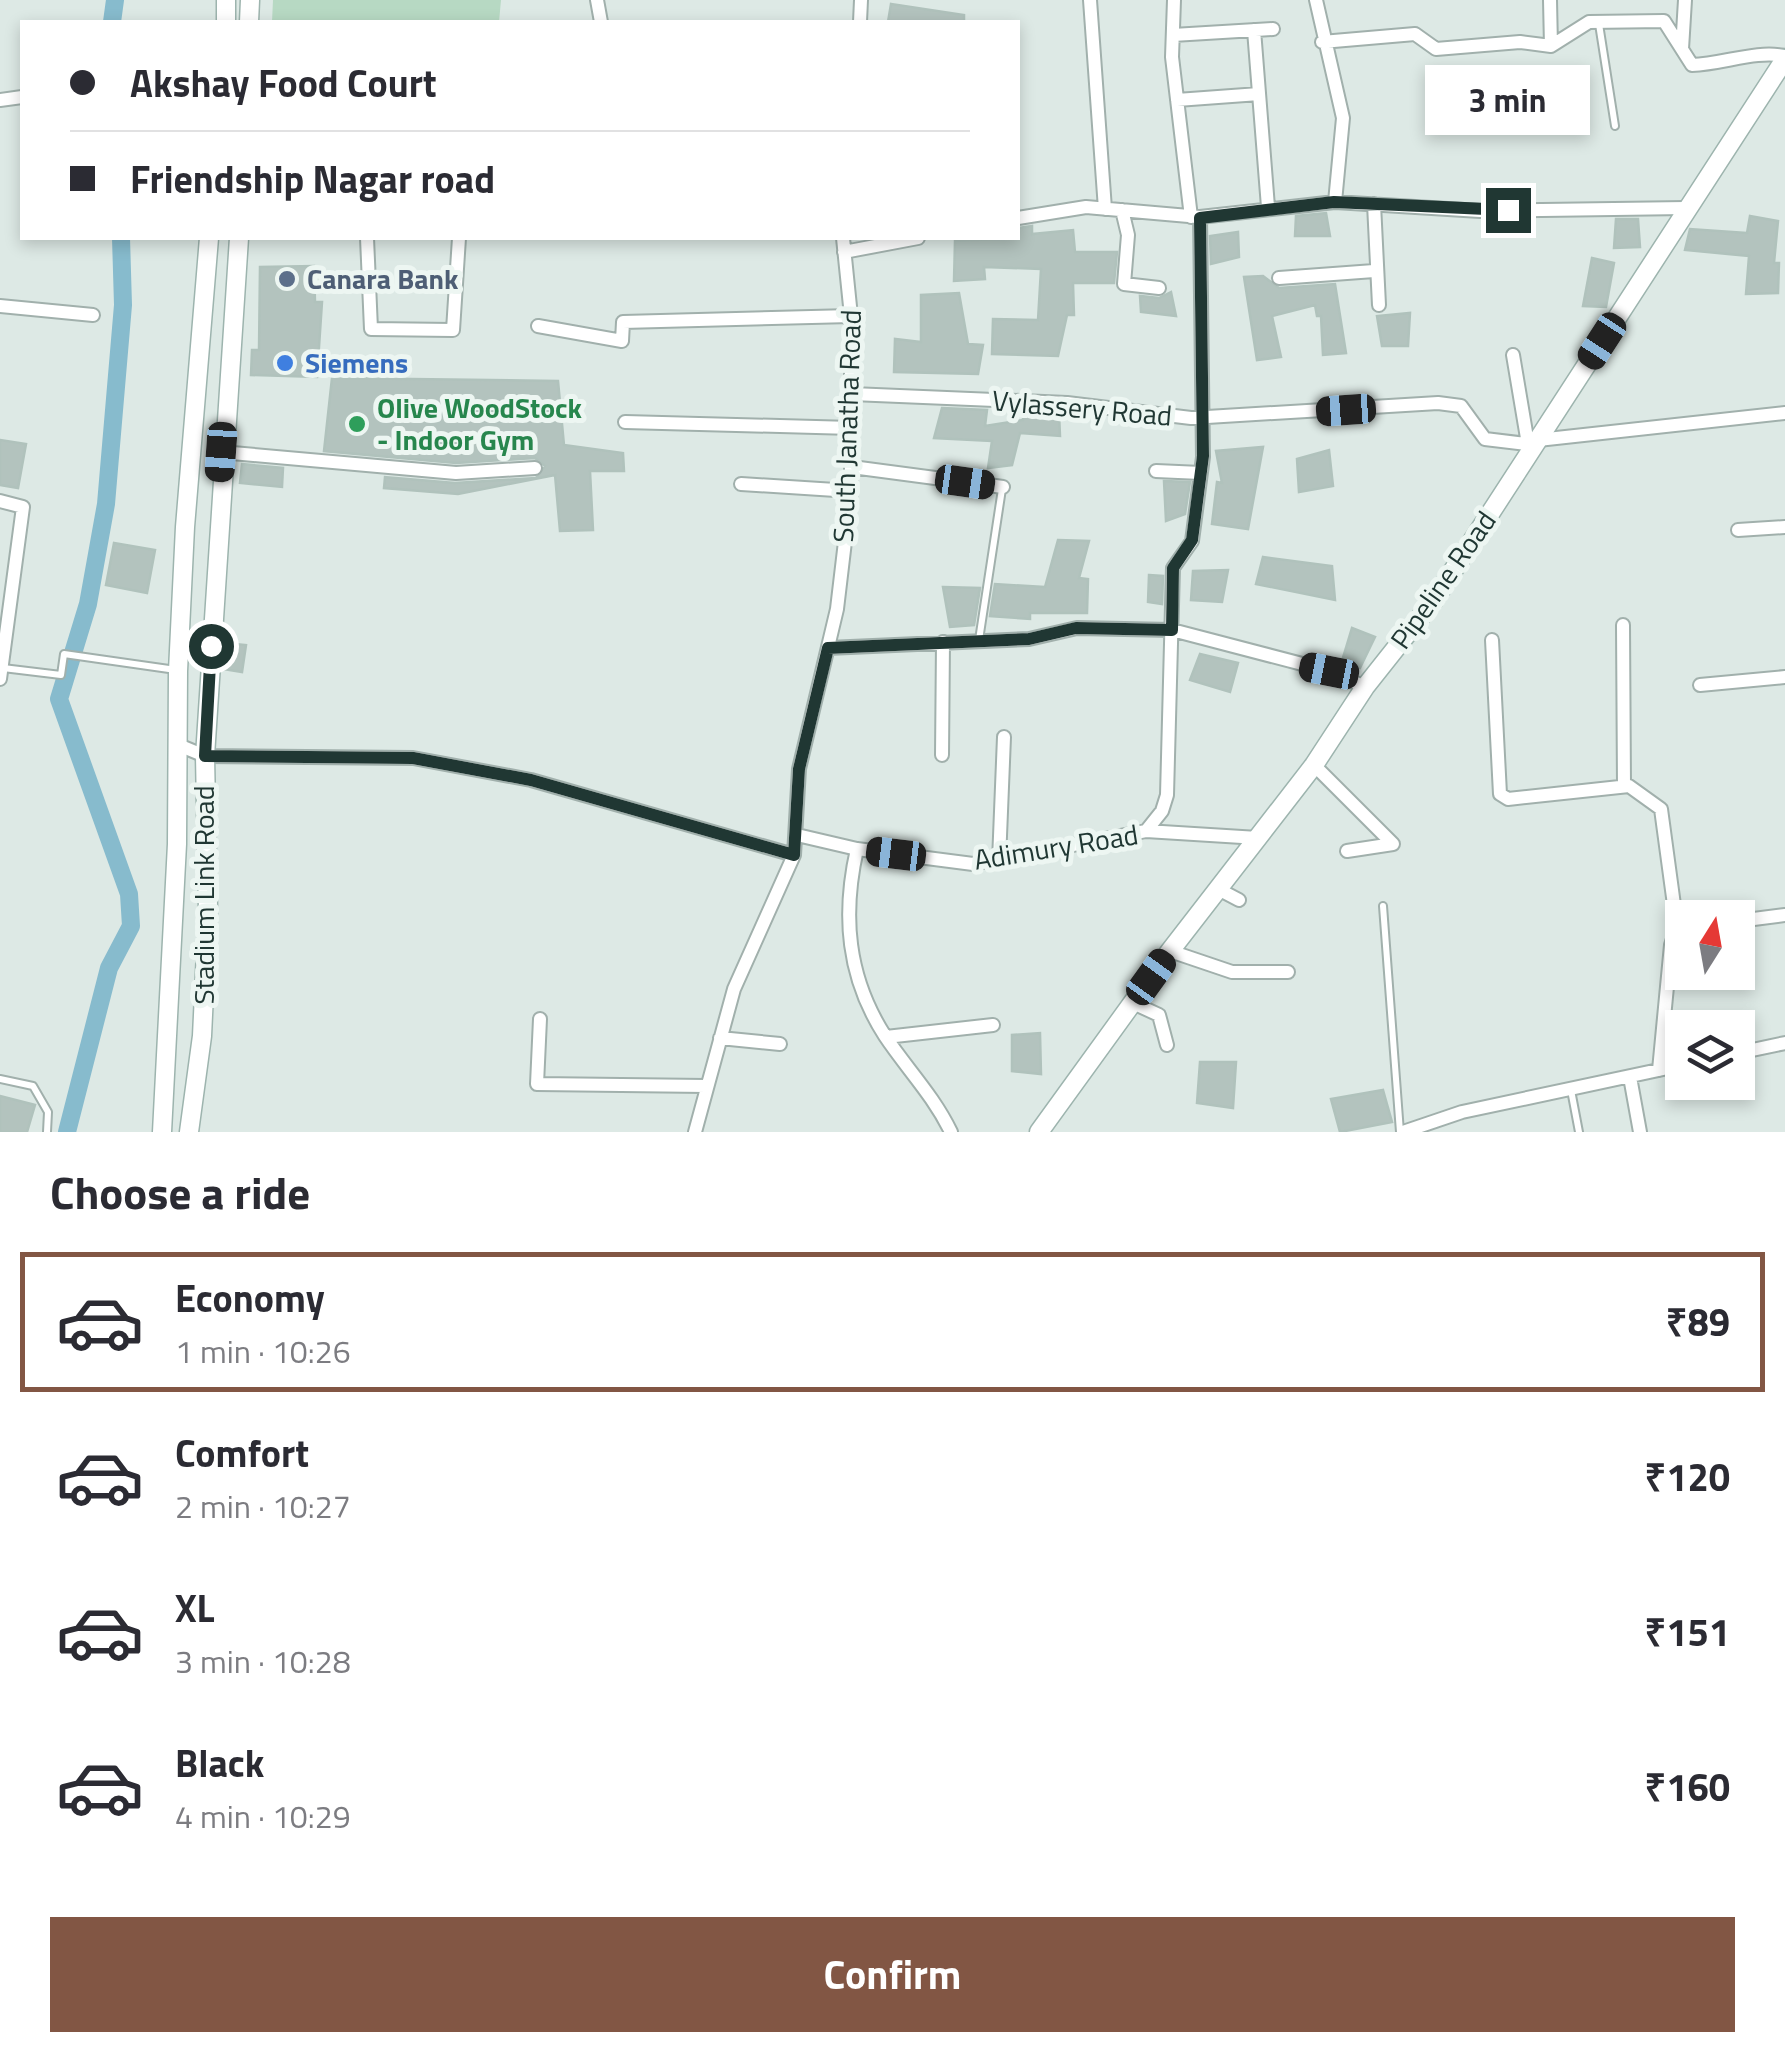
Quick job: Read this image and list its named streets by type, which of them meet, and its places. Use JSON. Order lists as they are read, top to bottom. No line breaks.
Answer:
{"streets":{"street":["Vylassery Road","South Janatha Road","Pipeline Road","Adimury Road","Stadium Link Road"]},"crossings":[["Vylassery Road","South Janatha Road"],["Vylassery Road","Pipeline Road"],["South Janatha Road","Adimury Road"],["Pipeline Road","Adimury Road"]],"places":["Canara Bank","Siemens","Olive WoodStock - Indoor Gym"],"north":"top","page":{"banner":["Akshay Food Court","Friendship Nagar road"],"bubble":"3 min","heading":"Choose a ride","list":[{"name":"Economy","note":"1 min · 10:26","value":"₹89"},{"name":"Comfort","note":"2 min · 10:27","value":"₹120"},{"name":"XL","note":"3 min · 10:28","value":"₹151"},{"name":"Black","note":"4 min · 10:29","value":"₹160"}],"buttons":"Confirm"}}
